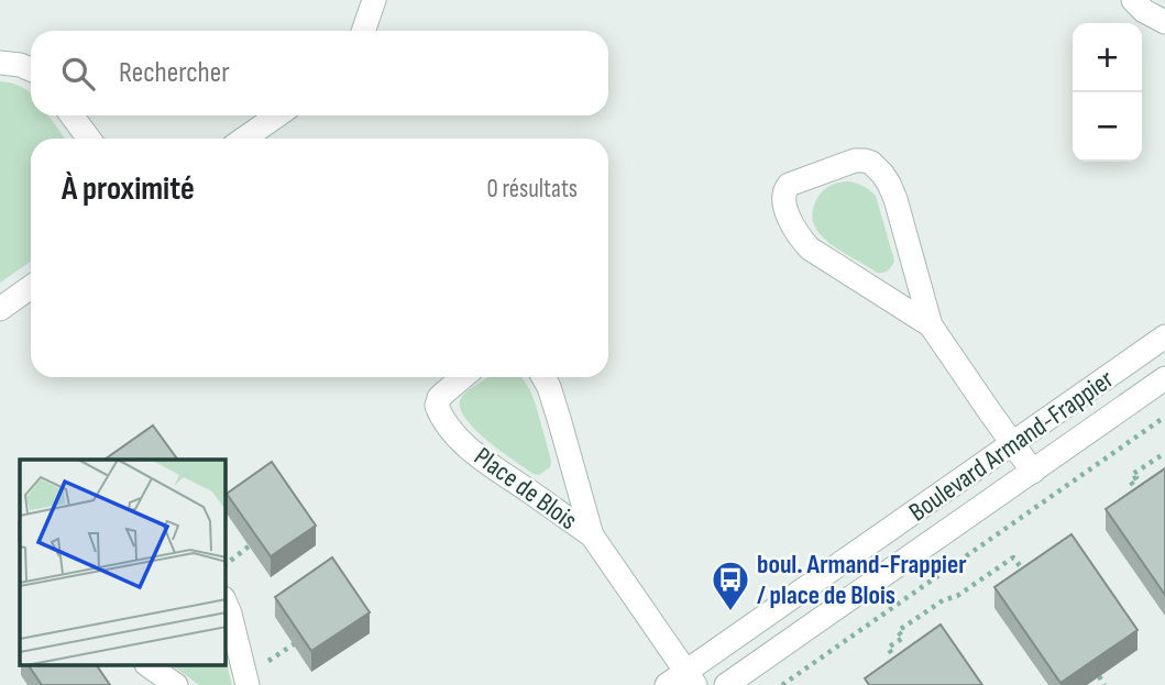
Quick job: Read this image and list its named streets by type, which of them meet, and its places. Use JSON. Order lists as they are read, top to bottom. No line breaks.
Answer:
{"streets":{"street":["Boulevard Armand-Frappier","Place de Blois"]},"crossings":[["Boulevard Armand-Frappier","Place de Blois"]],"places":{"bus stop":["boul. Armand-Frappier / place de Blois"]},"page":{"map_buttons":["+","−"],"search":"Rechercher","heading":["À proximité","0 résultats"]}}
